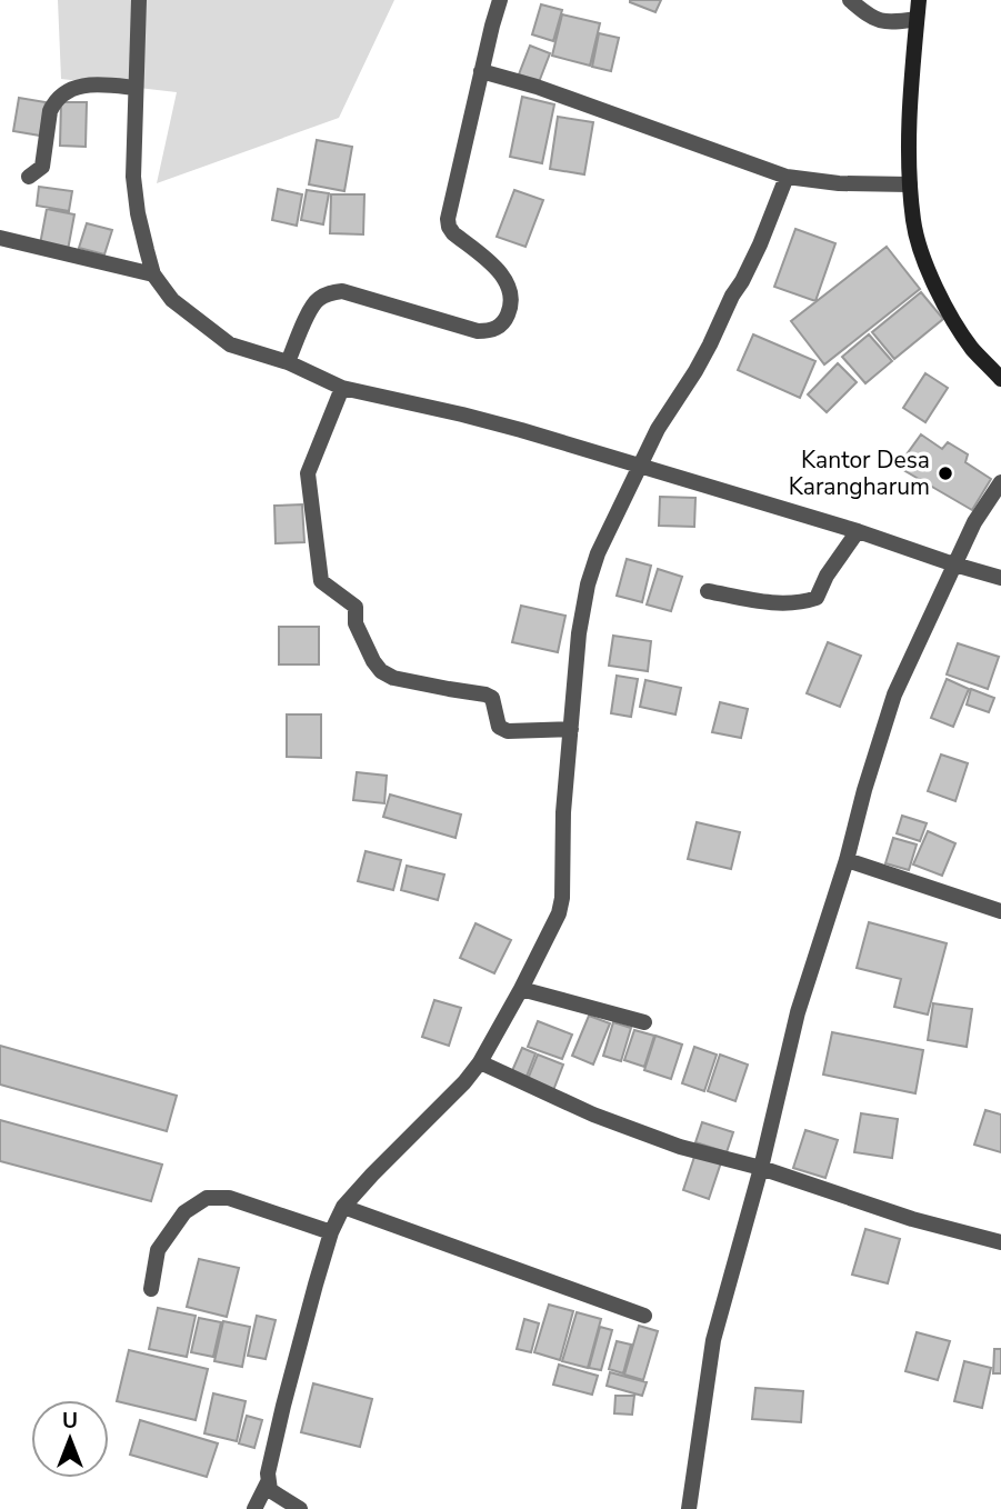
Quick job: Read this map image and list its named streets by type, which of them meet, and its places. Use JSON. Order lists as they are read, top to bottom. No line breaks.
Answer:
{"places":["Kantor Desa Karangharum"],"north":"top"}
